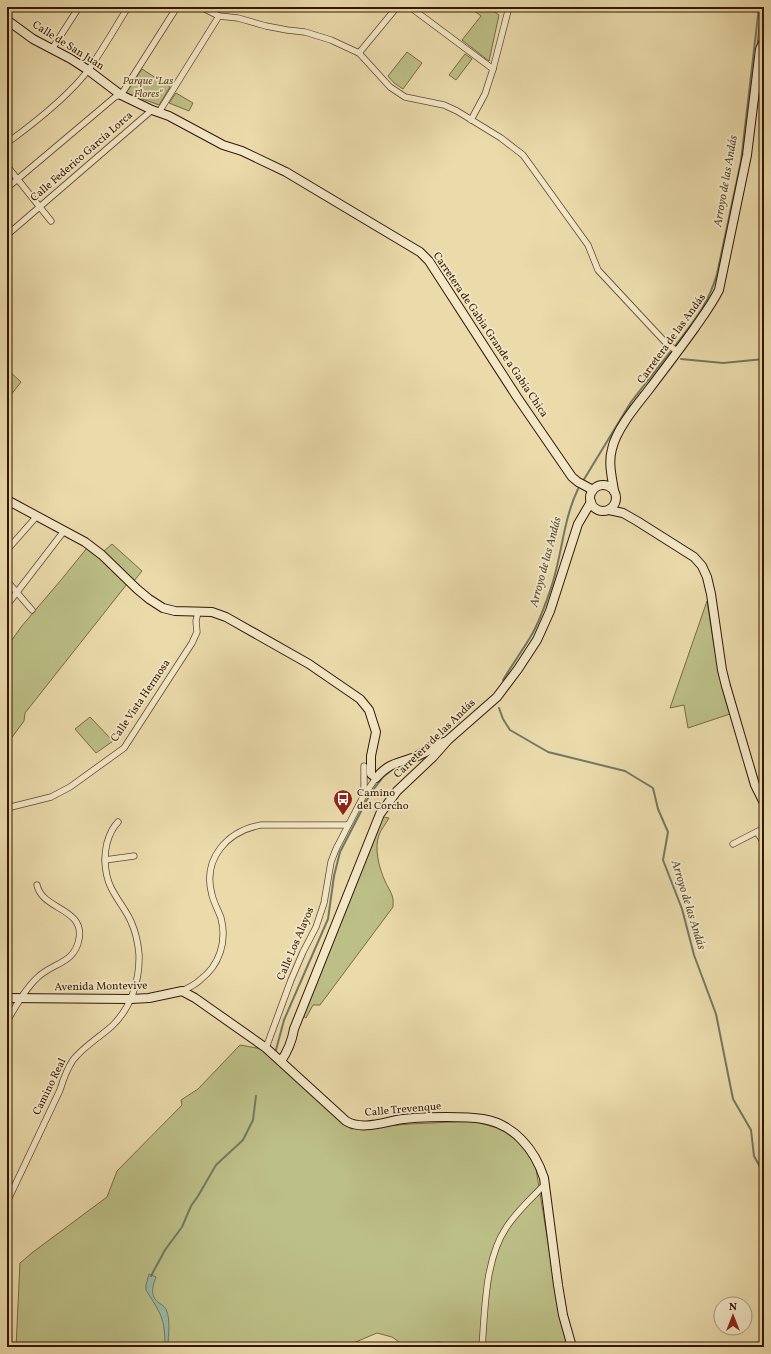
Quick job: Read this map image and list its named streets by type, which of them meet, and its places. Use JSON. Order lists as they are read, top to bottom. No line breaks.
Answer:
{"streets":{"street":["Calle de San Juan","Calle Federico García Lorca","Carretera de Gabia Grande a Gabia Chica","Carretera de las Andás","Calle Vista Hermosa","Calle Los Alayos","Avenida Montevive","Camino Real","Calle Trevenque"]},"crossings":[["Calle de San Juan","Calle Federico García Lorca"],["Calle de San Juan","Carretera de Gabia Grande a Gabia Chica"],["Carretera de Gabia Grande a Gabia Chica","Carretera de las Andás"],["Carretera de las Andás","Calle Trevenque"],["Calle Los Alayos","Avenida Montevive"],["Calle Los Alayos","Calle Trevenque"],["Avenida Montevive","Camino Real"],["Avenida Montevive","Calle Trevenque"]],"water":["Arroyo de las Andás"],"parks":["Parque \"Las Flores\""],"places":{"bus stop":["Camino del Corcho"]},"north":"top"}
